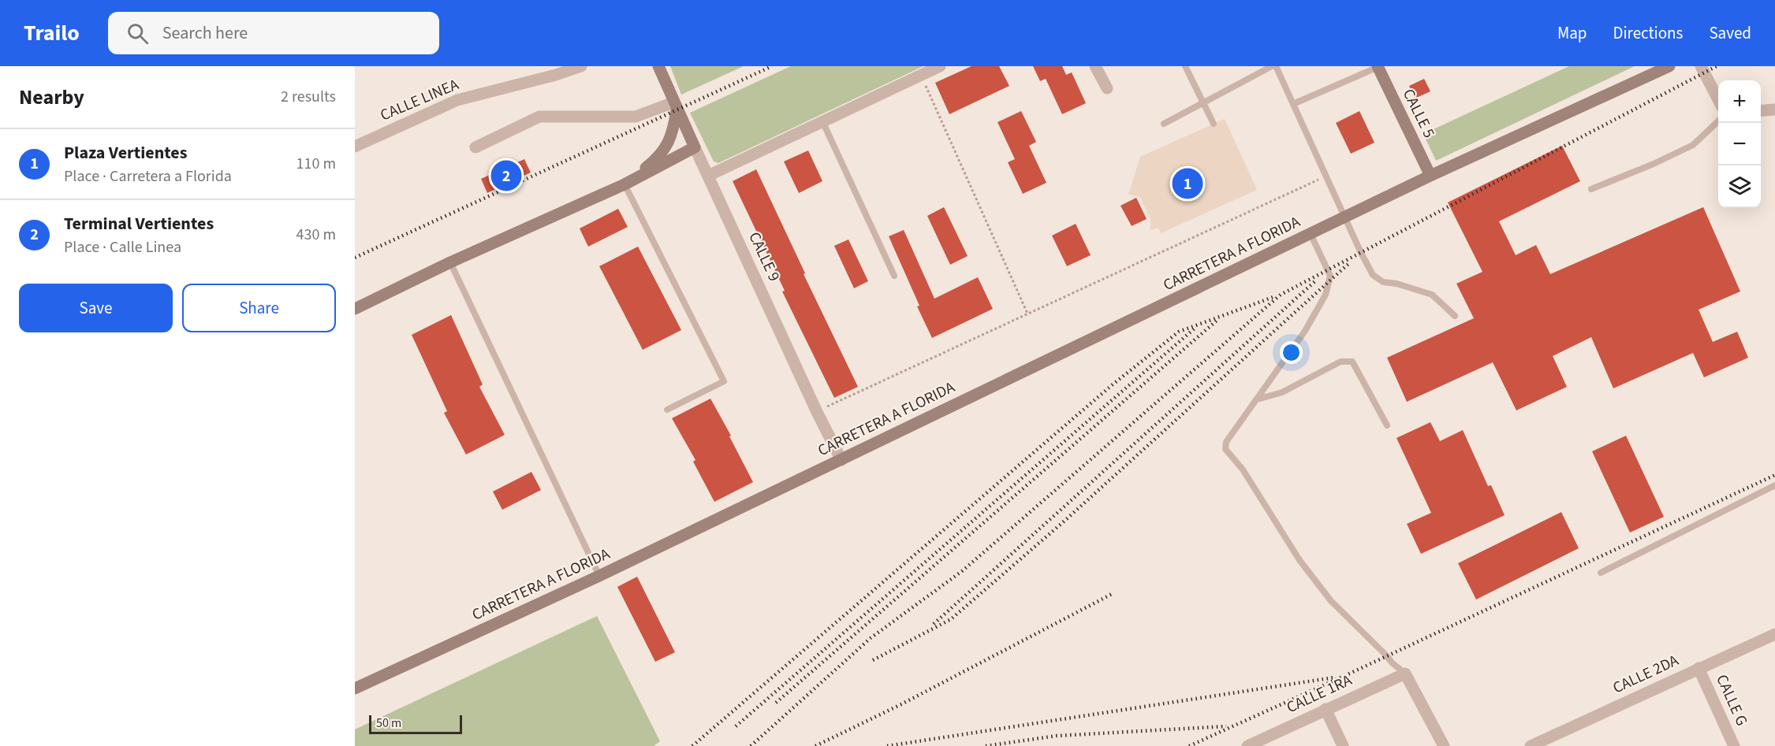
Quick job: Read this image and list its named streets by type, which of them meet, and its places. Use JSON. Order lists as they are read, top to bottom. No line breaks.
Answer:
{"streets":{"main road":["CALLE 5","CARRETERA A FLORIDA","CALLE 9"],"street":["CALLE LINEA","CALLE 2DA","CALLE 1RA","CALLE G"]},"crossings":[["CALLE 5","CARRETERA A FLORIDA"],["CARRETERA A FLORIDA","CALLE 9"],["CALLE 2DA","CALLE G"]],"scale_bar":"50 m","page":{"header":"Trailo","search":"Search here","nav":["Map","Directions","Saved"],"heading":["Nearby","2 results"],"map_buttons":["+","−"],"list":[{"mark":"1","name":"Plaza Vertientes","note":"Place · Carretera a Florida","value":"110 m"},{"mark":"2","name":"Terminal Vertientes","note":"Place · Calle Linea","value":"430 m"}],"pins":["2","1"],"buttons":["Save","Share"],"scale":"50 m"}}
